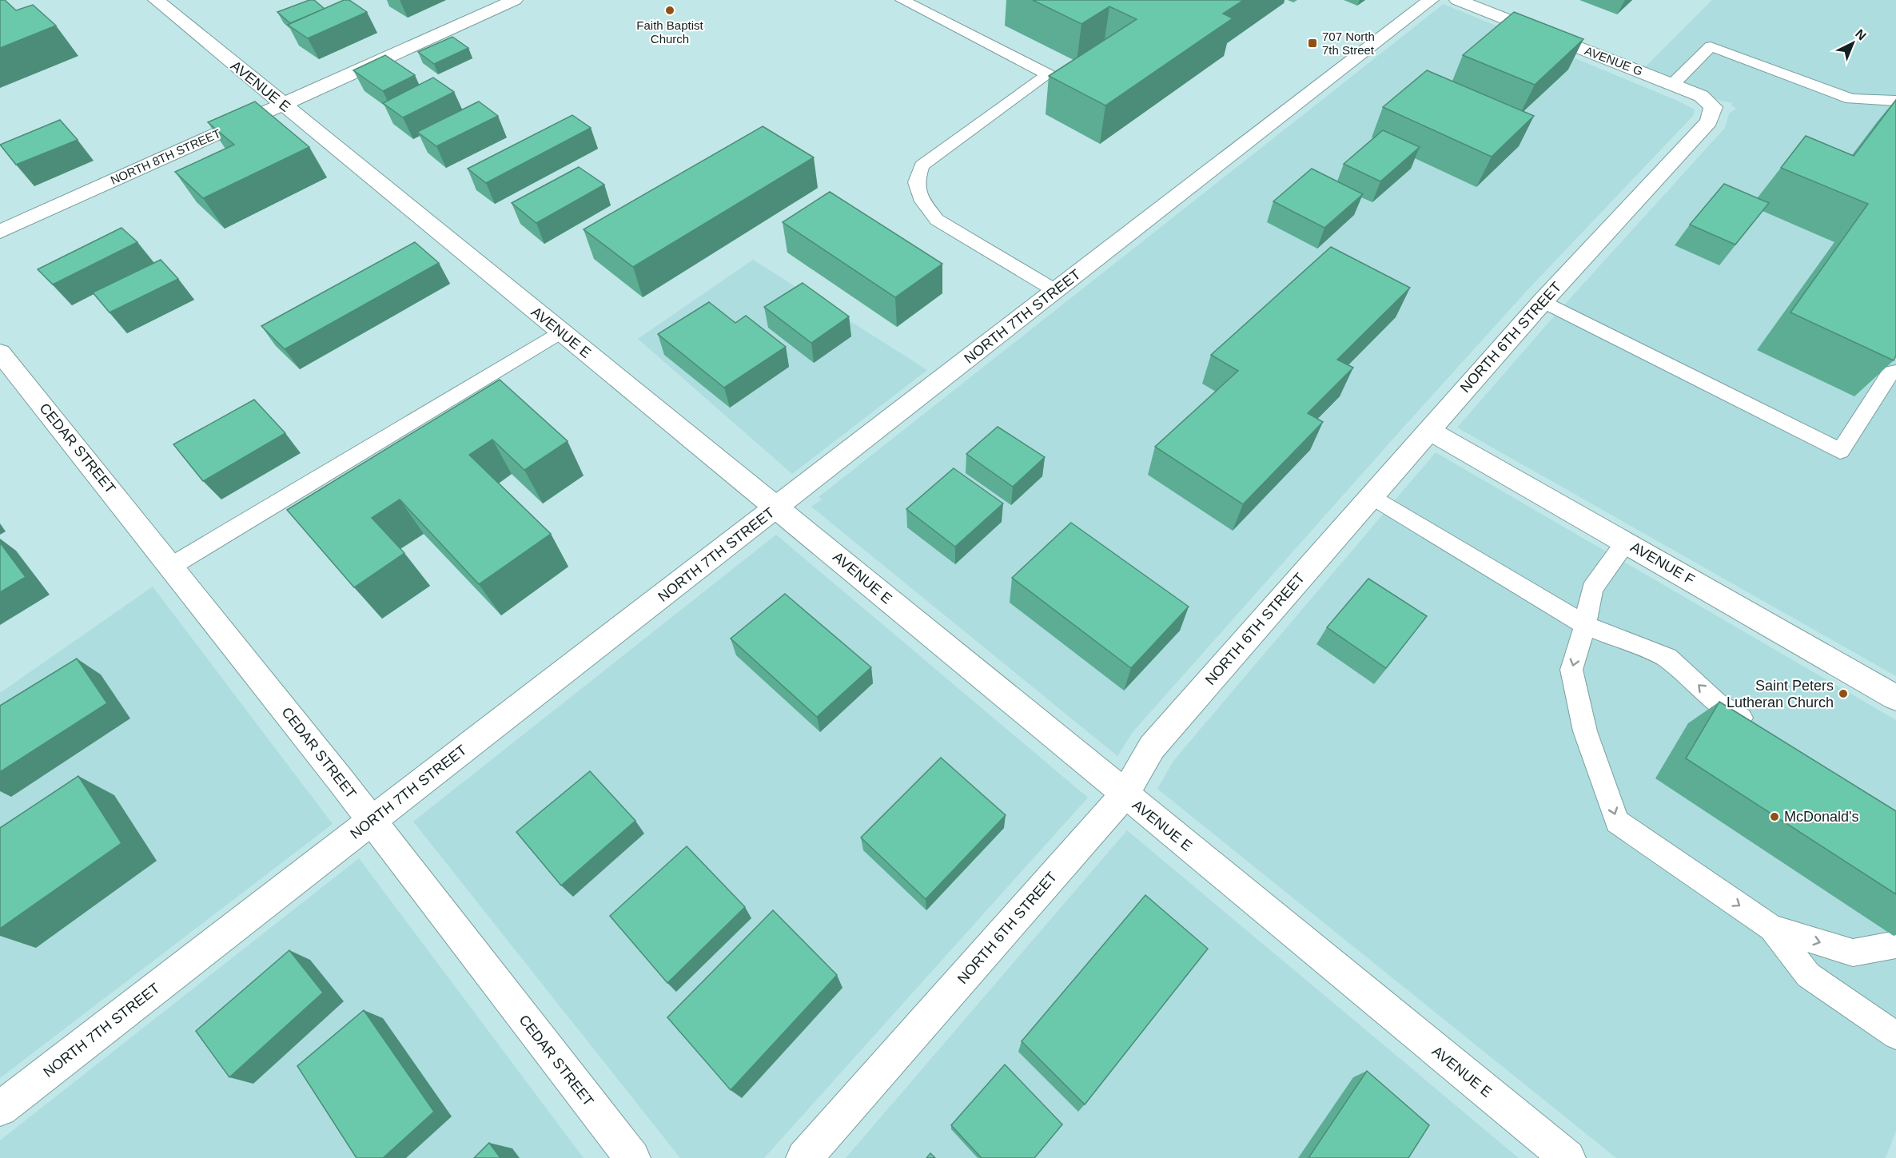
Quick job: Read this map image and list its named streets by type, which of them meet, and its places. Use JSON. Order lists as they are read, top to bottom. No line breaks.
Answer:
{"streets":{"street":["AVENUE G","AVENUE E","NORTH 8TH STREET","NORTH 7TH STREET","NORTH 6TH STREET","CEDAR STREET","AVENUE F"]},"crossings":[["AVENUE G","NORTH 6TH STREET"],["AVENUE E","NORTH 8TH STREET"],["AVENUE E","NORTH 7TH STREET"],["AVENUE E","NORTH 6TH STREET"],["NORTH 7TH STREET","CEDAR STREET"],["NORTH 6TH STREET","AVENUE F"]],"places":{"other":["Faith Baptist Church","Saint Peters Lutheran Church","McDonald's"],"transit":["707 North 7th Street"]},"north":"top right"}
